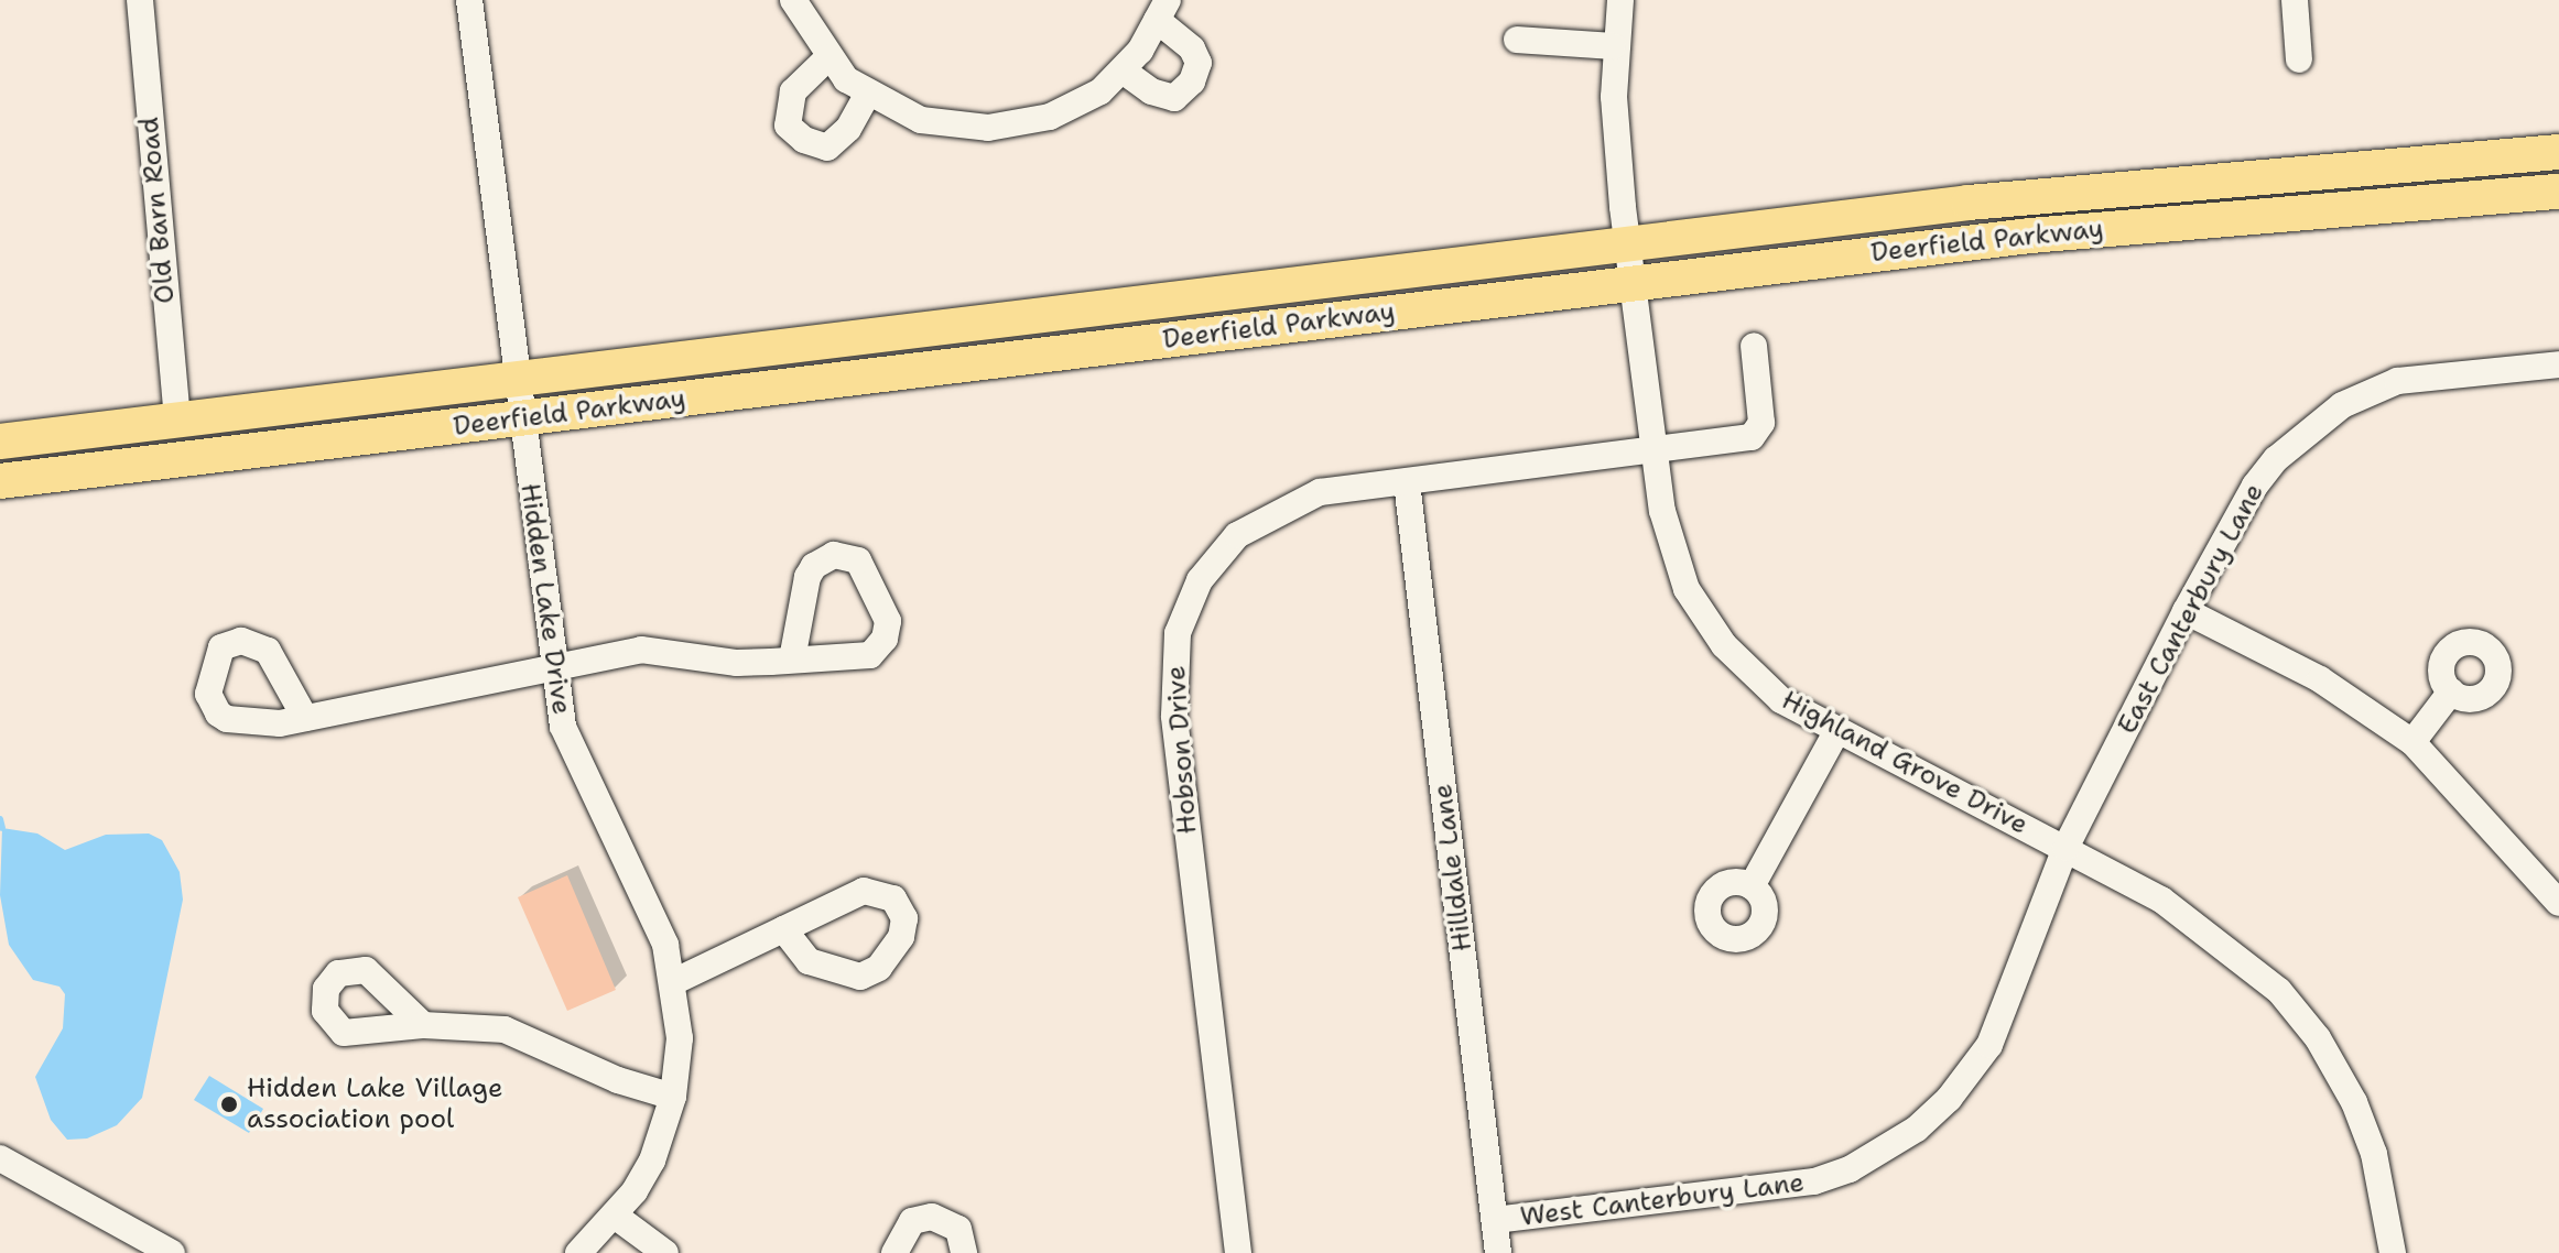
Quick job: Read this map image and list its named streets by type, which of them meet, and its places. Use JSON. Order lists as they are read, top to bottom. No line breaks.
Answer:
{"streets":{"main road":["Deerfield Parkway"],"street":["Old Barn Road","Hidden Lake Drive","East Canterbury Lane","Hobson Drive","Highland Grove Drive","Hilldale Lane","West Canterbury Lane"]},"crossings":[["Old Barn Road","Deerfield Parkway"],["Deerfield Parkway","Hidden Lake Drive"],["Deerfield Parkway","Highland Grove Drive"],["East Canterbury Lane","Highland Grove Drive"],["East Canterbury Lane","West Canterbury Lane"],["Hobson Drive","Highland Grove Drive"],["Hobson Drive","Hilldale Lane"],["Highland Grove Drive","West Canterbury Lane"],["Hilldale Lane","West Canterbury Lane"]],"places":["Hidden Lake Village association pool"]}
